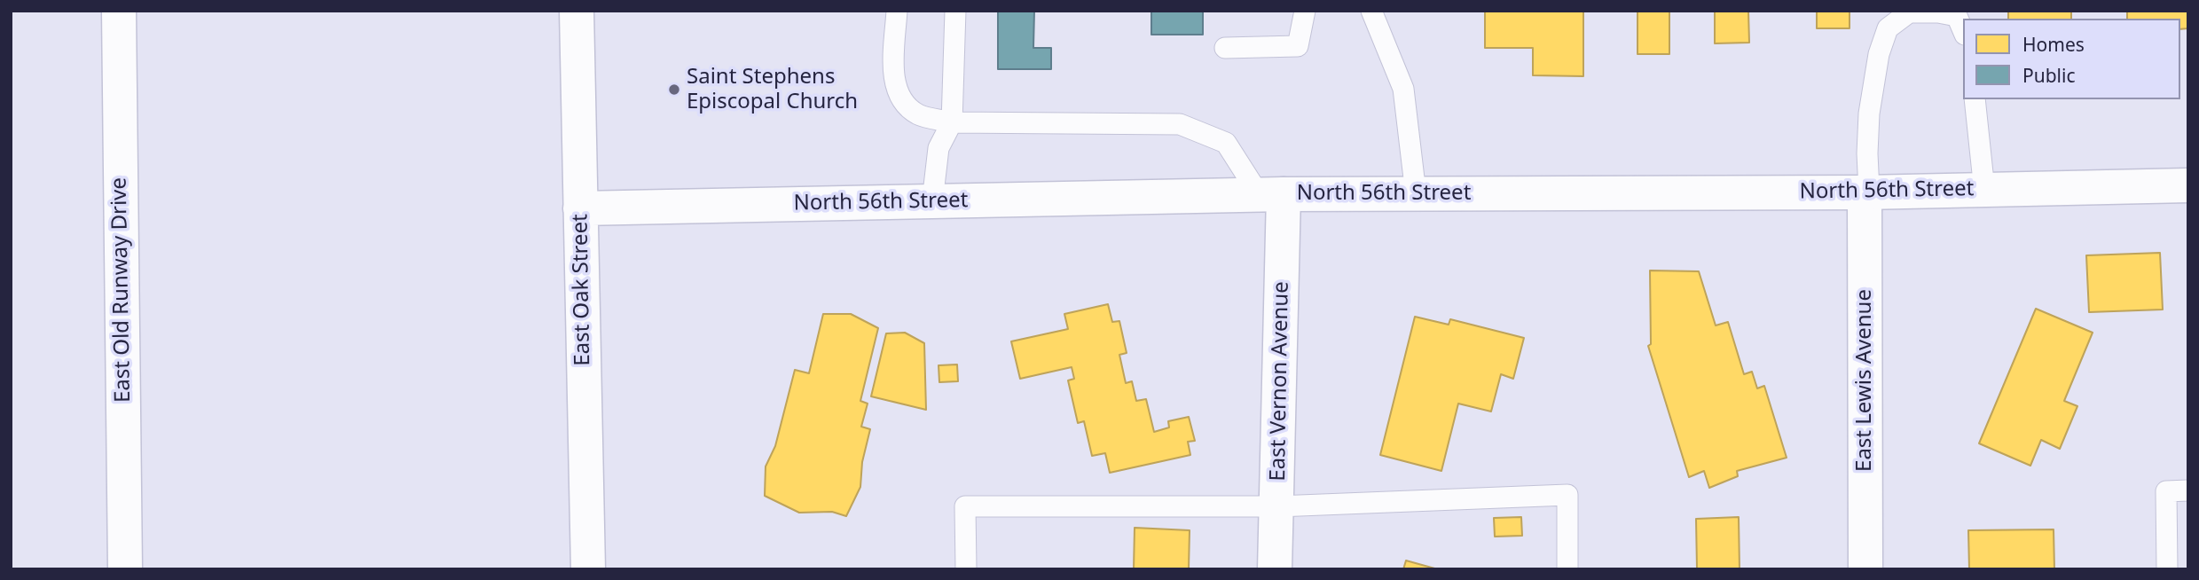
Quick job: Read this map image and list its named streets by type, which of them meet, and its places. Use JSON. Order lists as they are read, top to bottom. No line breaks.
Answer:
{"streets":{"street":["North 56th Street","East Old Runway Drive","East Oak Street","East Lewis Avenue","East Vernon Avenue"]},"crossings":[["North 56th Street","East Oak Street"],["North 56th Street","East Lewis Avenue"],["North 56th Street","East Vernon Avenue"]],"places":["Saint Stephens Episcopal Church"],"legend":["Homes","Public"]}
